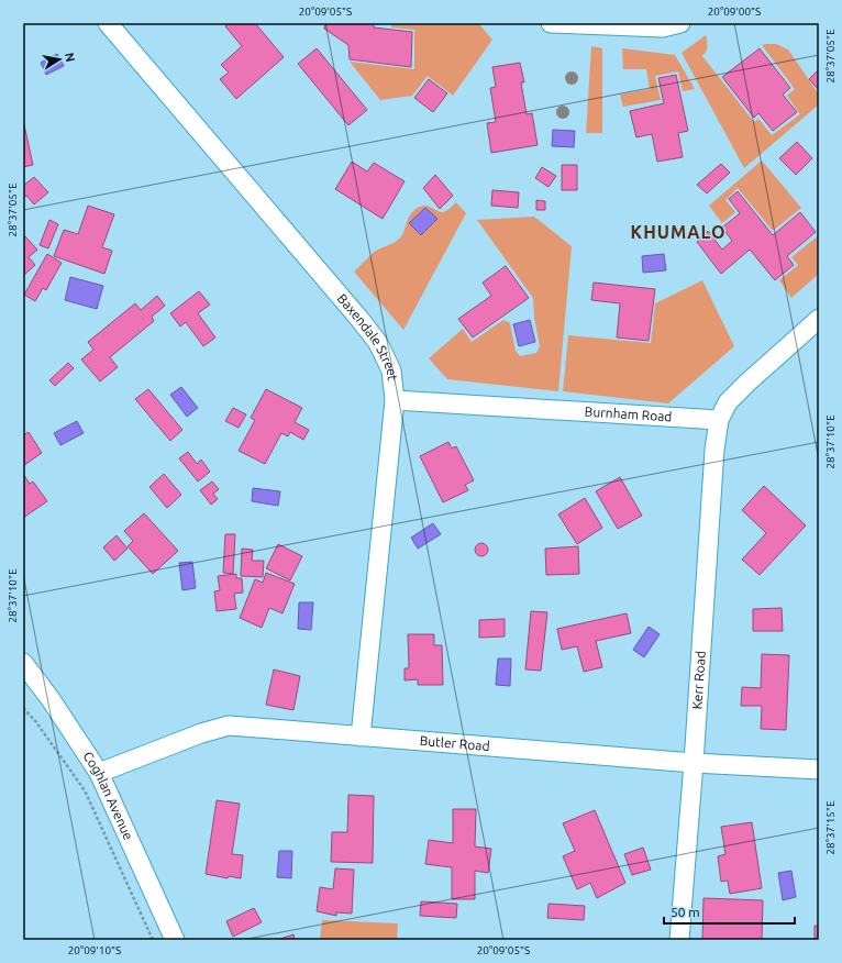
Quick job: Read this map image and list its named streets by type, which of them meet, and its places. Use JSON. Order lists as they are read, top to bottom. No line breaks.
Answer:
{"streets":{"street":["Baxendale Street","Burnham Road","Kerr Road","Butler Road","Coghlan Avenue"]},"crossings":[["Baxendale Street","Burnham Road"],["Baxendale Street","Butler Road"],["Burnham Road","Kerr Road"],["Kerr Road","Butler Road"],["Butler Road","Coghlan Avenue"]],"districts":["KHUMALO"],"scale_bar":"50 m","north":"right","coordinates":["20°09'05\"S","20°09'00\"S","28°37'05\"E","28°37'10\"E","28°37'15\"E","20°09'10\"S"]}
